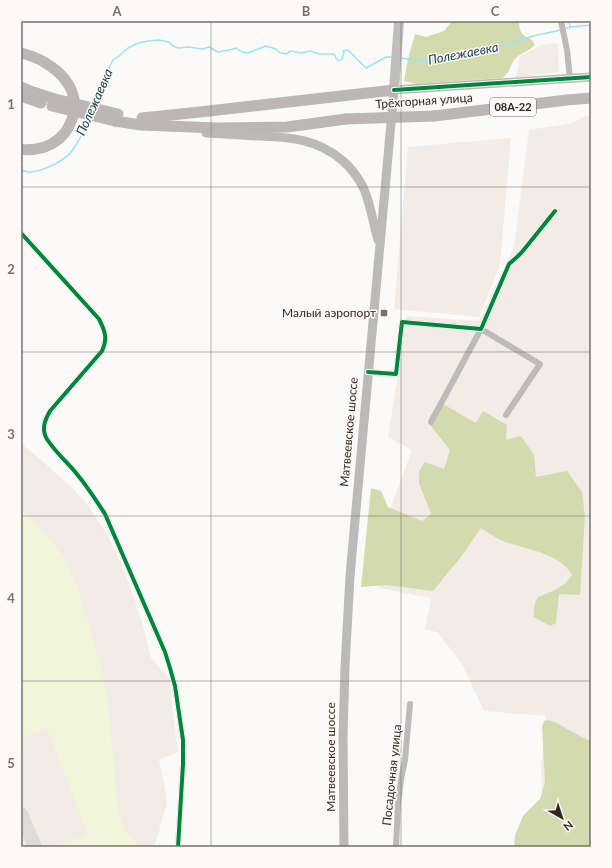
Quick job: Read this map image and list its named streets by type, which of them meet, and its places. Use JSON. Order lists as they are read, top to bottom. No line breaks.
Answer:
{"streets":{"highway":["Трёхгорная улица","08А-22"],"main road":["Матвеевское шоссе"],"street":["Посадочная улица"]},"water":["Полежаевка"],"places":{"transit":["Малый аэропорт"]},"north":"bottom right","grid":{"columns":["A","B","C"],"rows":["1","2","3","4","5"]}}
